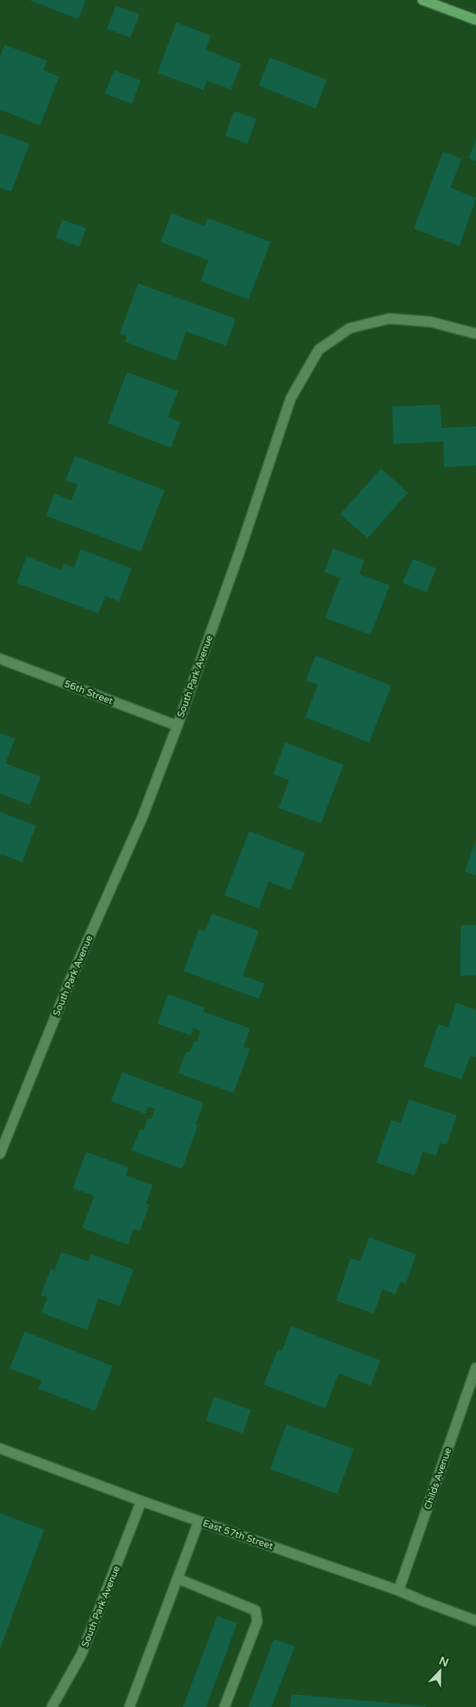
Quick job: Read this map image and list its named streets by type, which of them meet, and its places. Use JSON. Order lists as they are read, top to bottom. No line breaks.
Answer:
{"streets":{"street":["South Park Avenue","56th Street","Childs Avenue","East 57th Street"]},"crossings":[["South Park Avenue","56th Street"],["South Park Avenue","East 57th Street"],["Childs Avenue","East 57th Street"]],"north":"top"}
